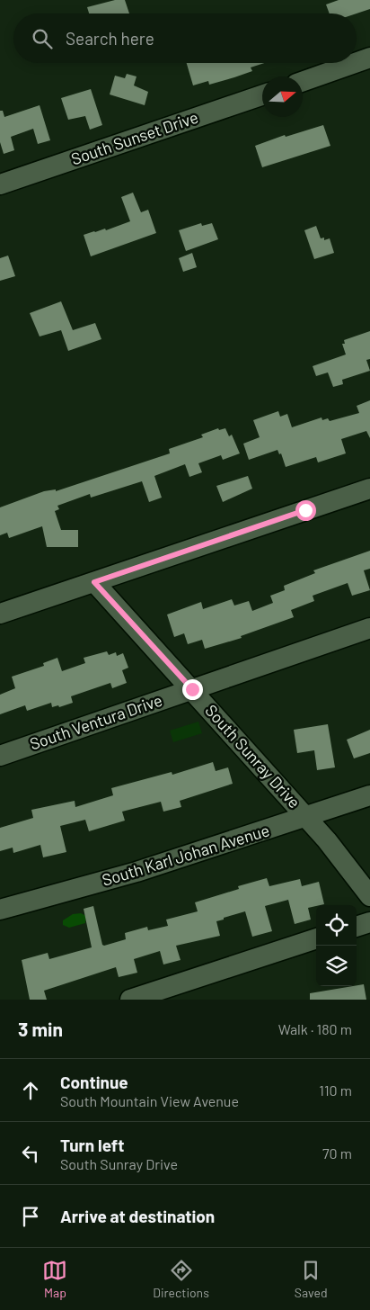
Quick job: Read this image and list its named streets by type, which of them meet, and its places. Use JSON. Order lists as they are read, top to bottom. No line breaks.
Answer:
{"streets":{"street":["South Sunset Drive","South Ventura Drive","South Sunray Drive","South Karl Johan Avenue"]},"crossings":[["South Ventura Drive","South Sunray Drive"],["South Sunray Drive","South Karl Johan Avenue"]],"north":"right","page":{"search":"Search here","heading":["3 min","Walk · 180 m"],"list":[["Continue","South Mountain View Avenue","110 m"],["Turn left","South Sunray Drive","70 m"],"Arrive at destination"],"nav":["Map","Directions","Saved"]}}
